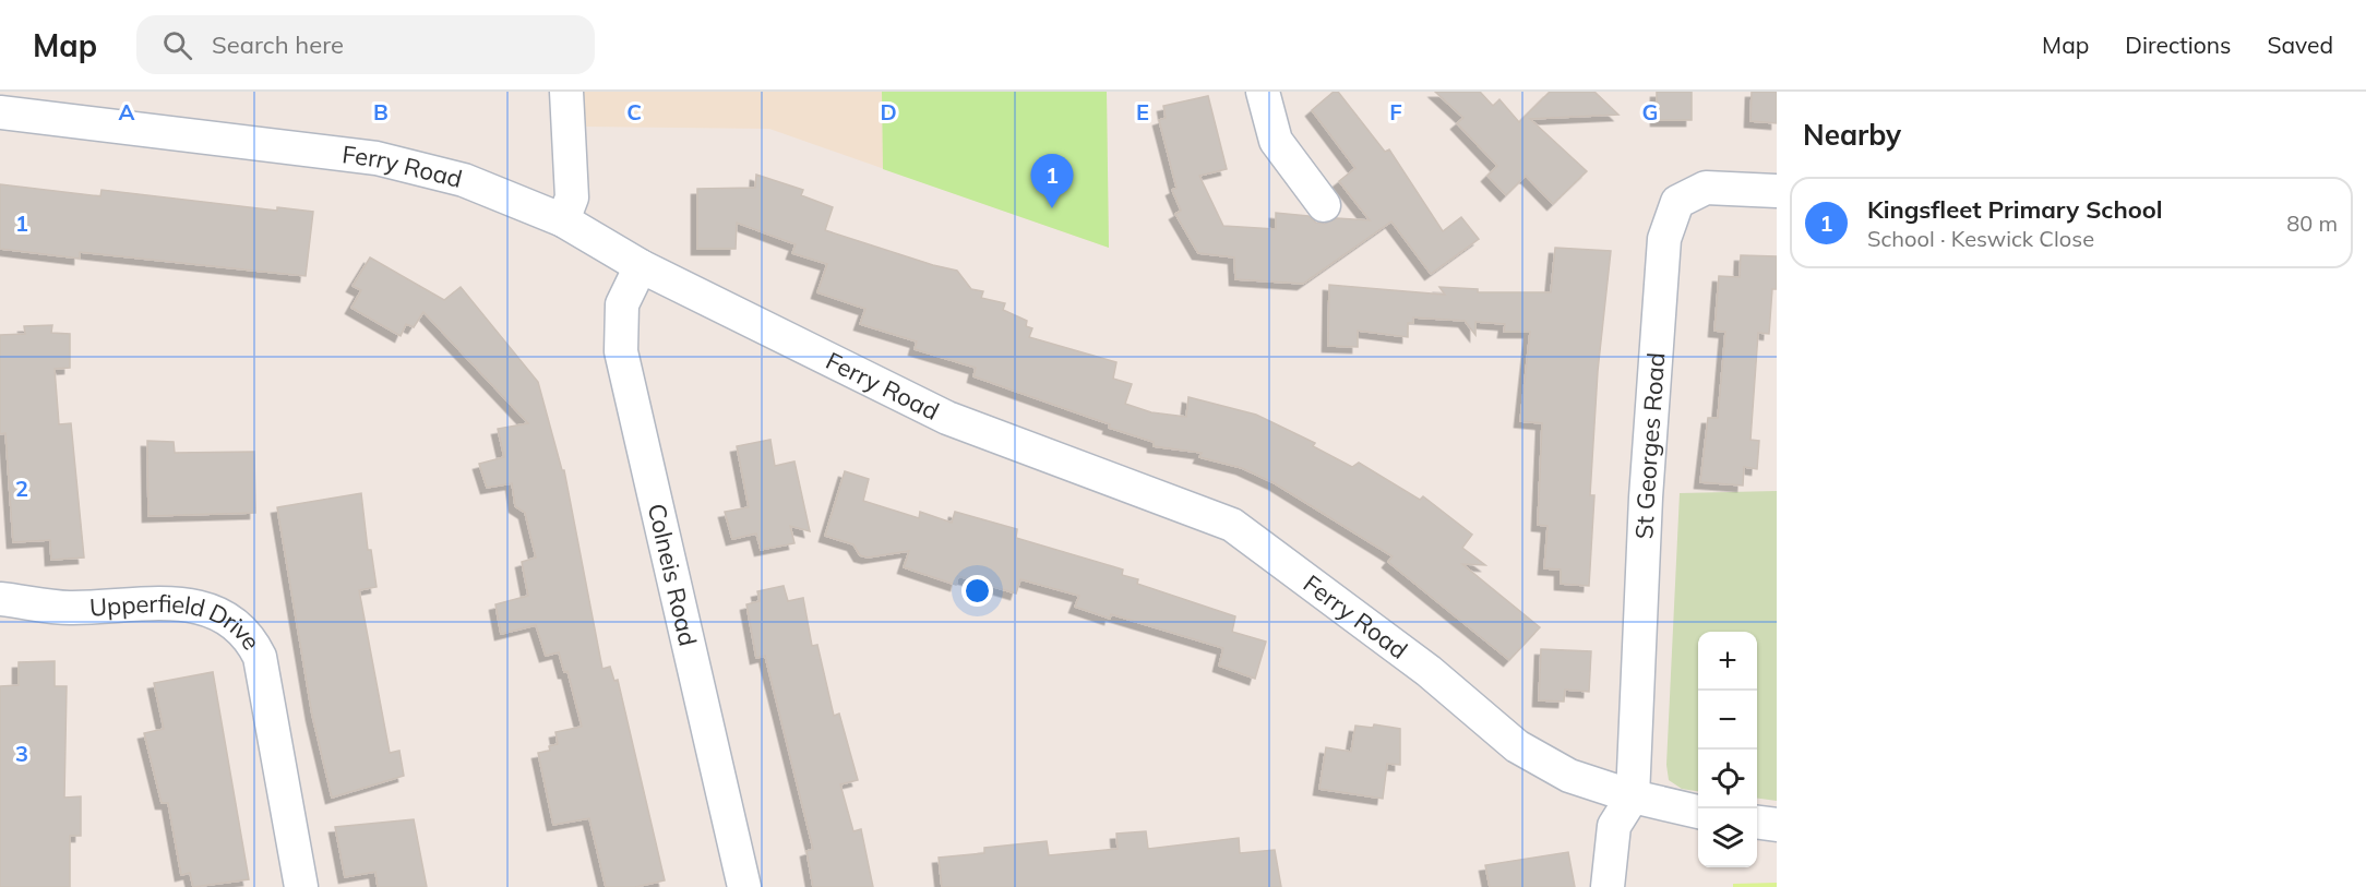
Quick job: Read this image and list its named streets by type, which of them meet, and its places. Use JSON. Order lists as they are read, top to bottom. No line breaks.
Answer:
{"streets":{"street":["Ferry Road","St Georges Road","Colneis Road","Upperfield Drive"]},"crossings":[["Ferry Road","St Georges Road"],["Ferry Road","Colneis Road"]],"page":{"header":"Map","search":"Search here","nav":["Map","Directions","Saved"],"heading":"Nearby","pins":"1","list":[{"mark":"1","name":"Kingsfleet Primary School","note":"School · Keswick Close","value":"80 m"}],"map_buttons":["+","−"]},"grid":{"columns":["A","B","C","D","E","F","G"],"rows":["1","2","3"]}}
